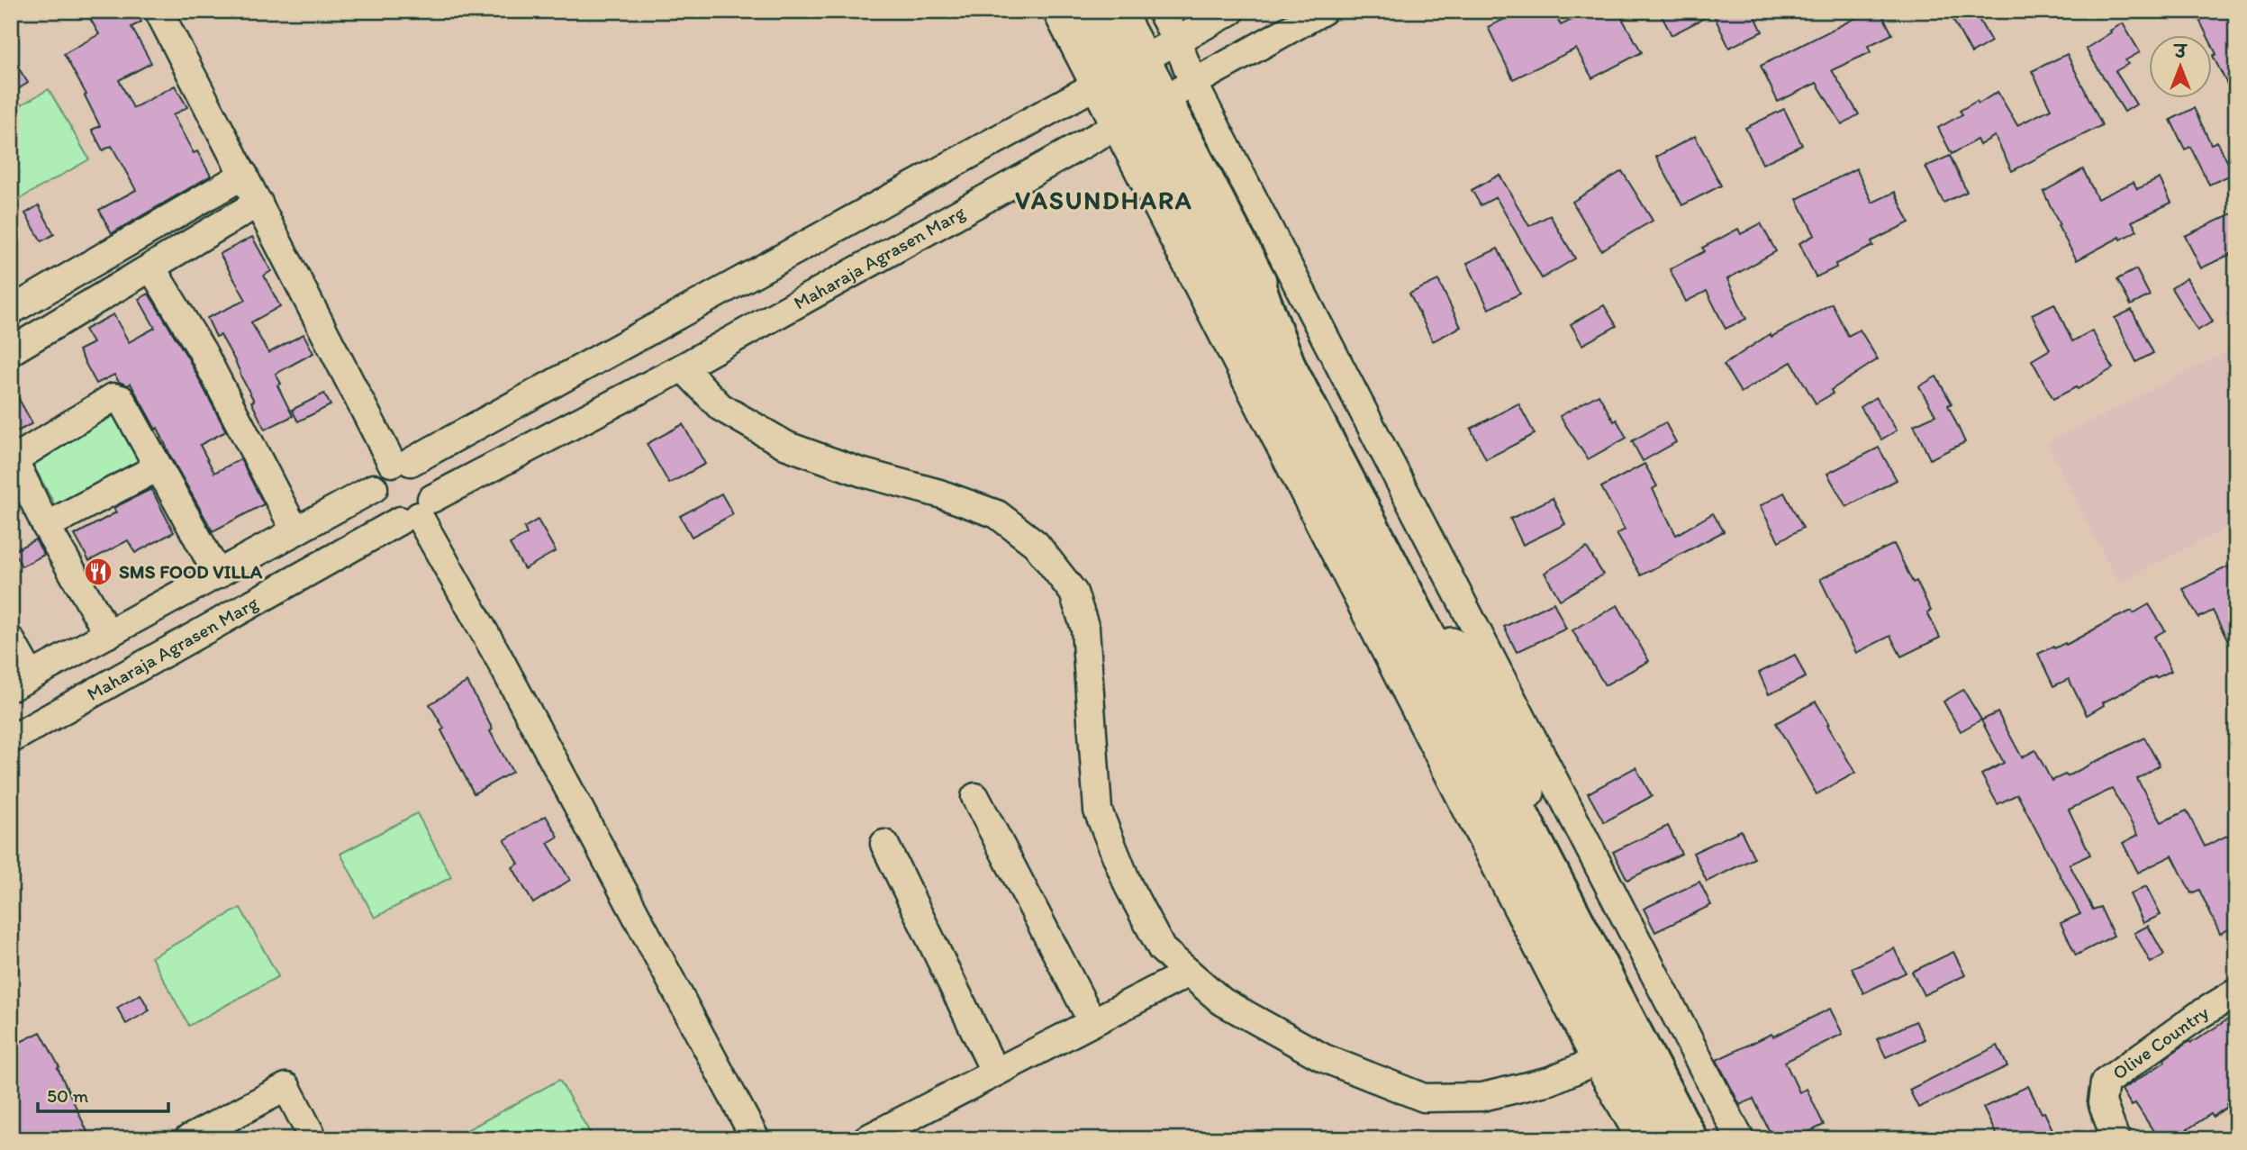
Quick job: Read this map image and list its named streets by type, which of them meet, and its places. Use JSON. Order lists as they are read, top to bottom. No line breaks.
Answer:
{"streets":{"street":["Maharaja Agrasen Marg","Olive Country"]},"districts":["VASUNDHARA"],"places":{"restaurant":["SMS FOOD VILLA"]},"scale_bar":"50 m","north":"top"}
